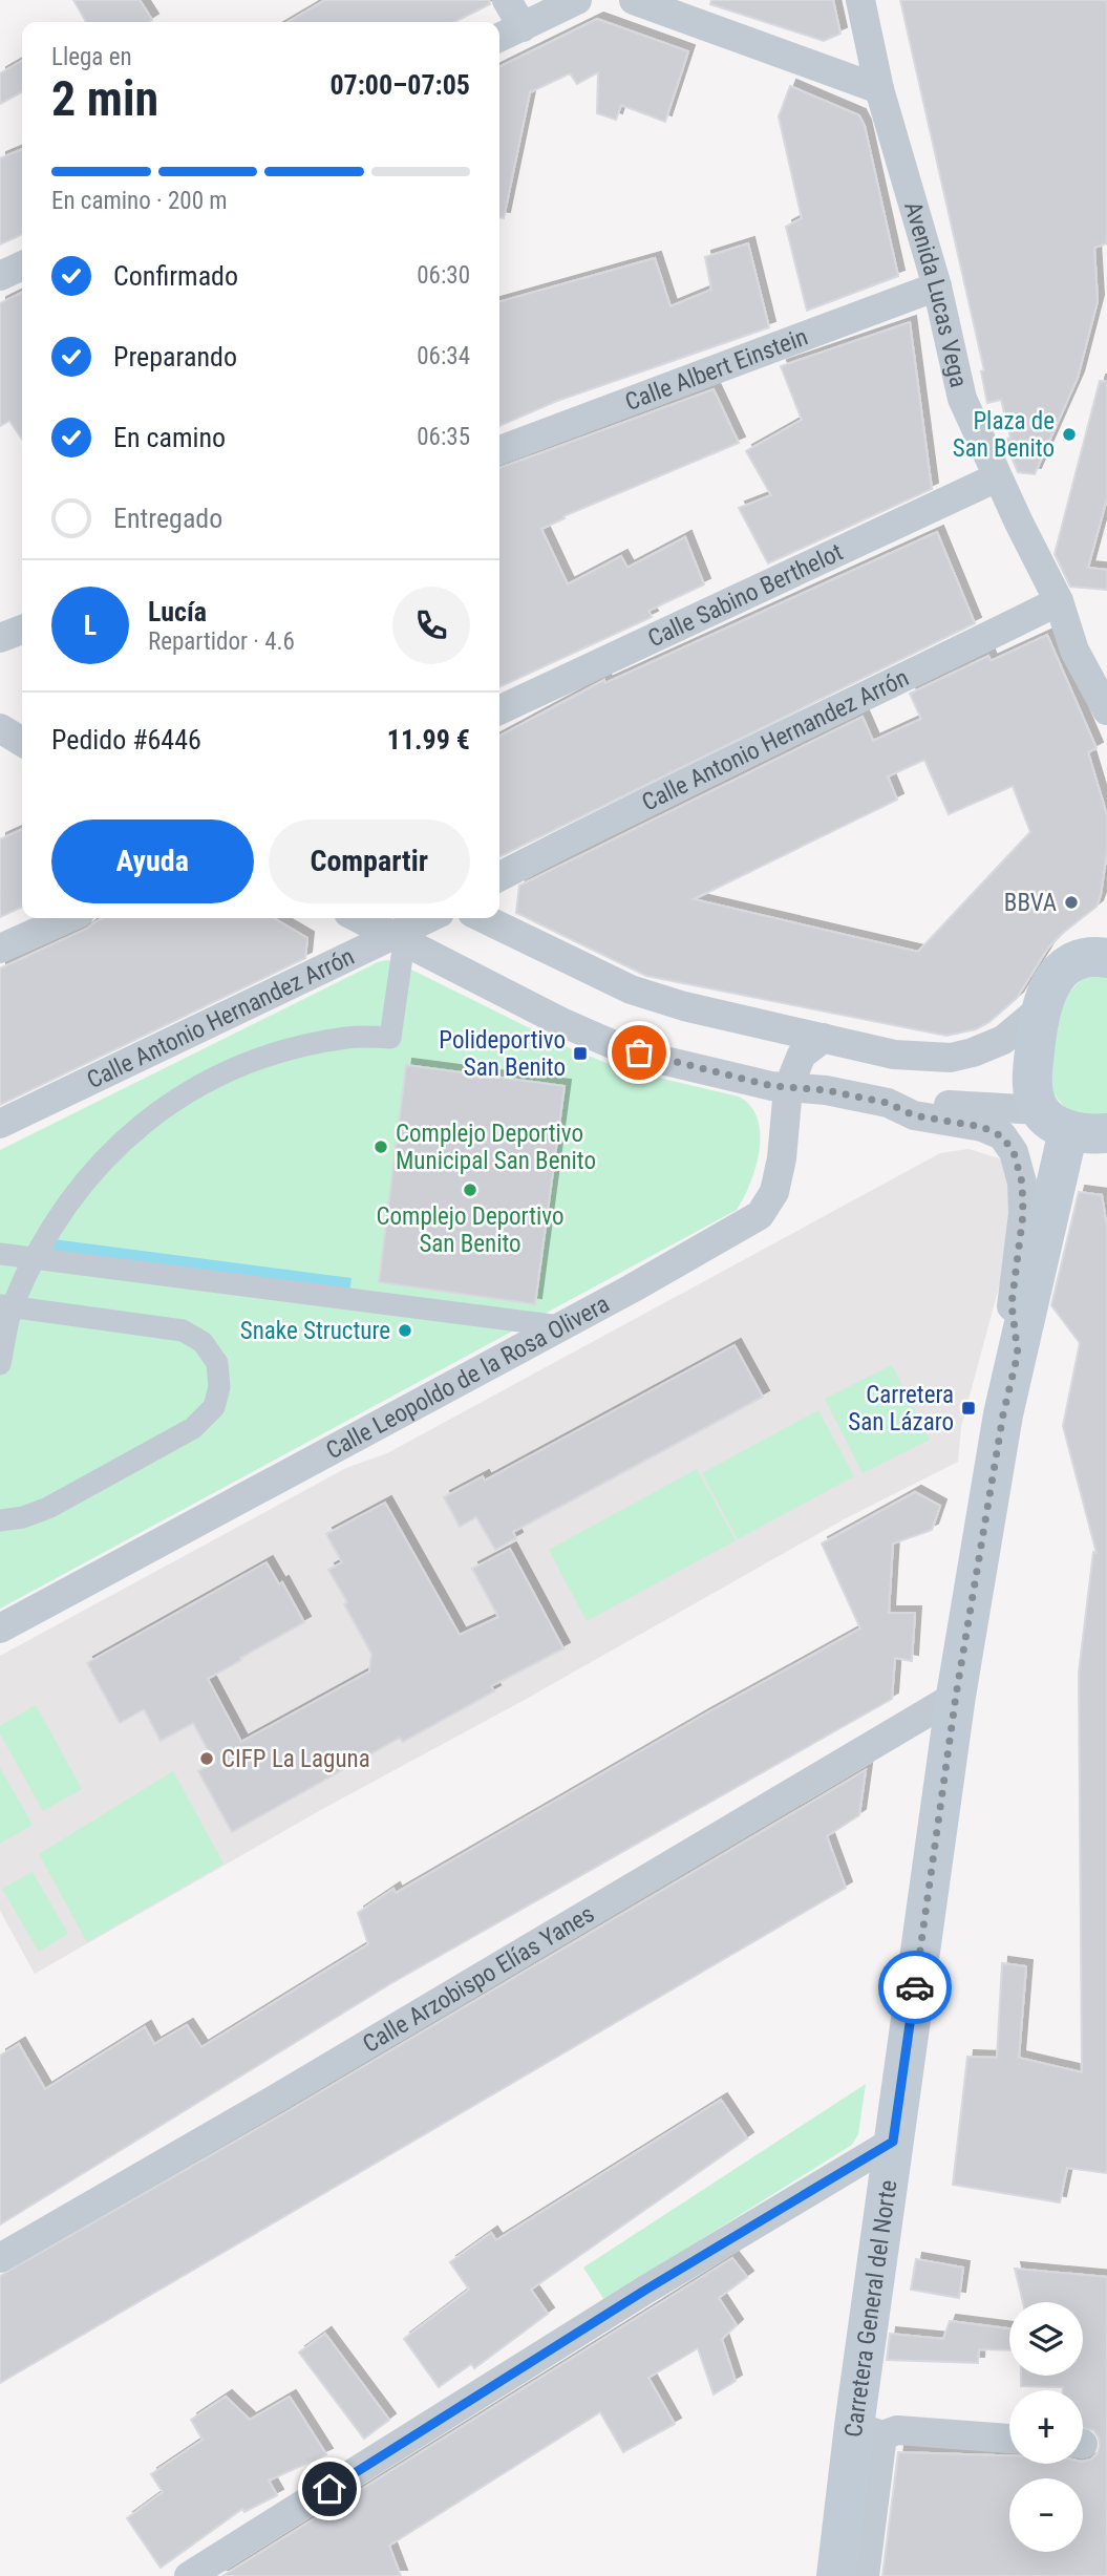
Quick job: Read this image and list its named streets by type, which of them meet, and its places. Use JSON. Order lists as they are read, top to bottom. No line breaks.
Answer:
{"streets":{"main road":["Carretera General del Norte"],"street":["Avenida Lucas Vega","Calle Albert Einstein","Calle Sabino Berthelot","Calle Antonio Hernandez Arrón","Calle Leopoldo de la Rosa Olivera","Calle Arzobispo Elías Yanes"]},"crossings":[["Avenida Lucas Vega","Calle Albert Einstein"],["Avenida Lucas Vega","Calle Sabino Berthelot"],["Avenida Lucas Vega","Calle Antonio Hernandez Arrón"],["Calle Arzobispo Elías Yanes","Carretera General del Norte"]],"places":{"other":["Plaza de San Benito","BBVA","Complejo Deportivo Municipal San Benito","Complejo Deportivo San Benito","Snake Structure","CIFP La Laguna"],"transit":["Polideportivo San Benito","Carretera San Lázaro"]},"page":{"heading":["2 min","Llega en","07:00–07:05"],"panel":["Lucía","Repartidor · 4.6","Pedido #6446","11.99 €"],"bar":"En camino · 200 m","list":[["Confirmado","06:30"],["Preparando","06:34"],["En camino","06:35"],"Entregado"],"round":"L","buttons":["Ayuda","Compartir"],"map_buttons":["+","−"]}}
